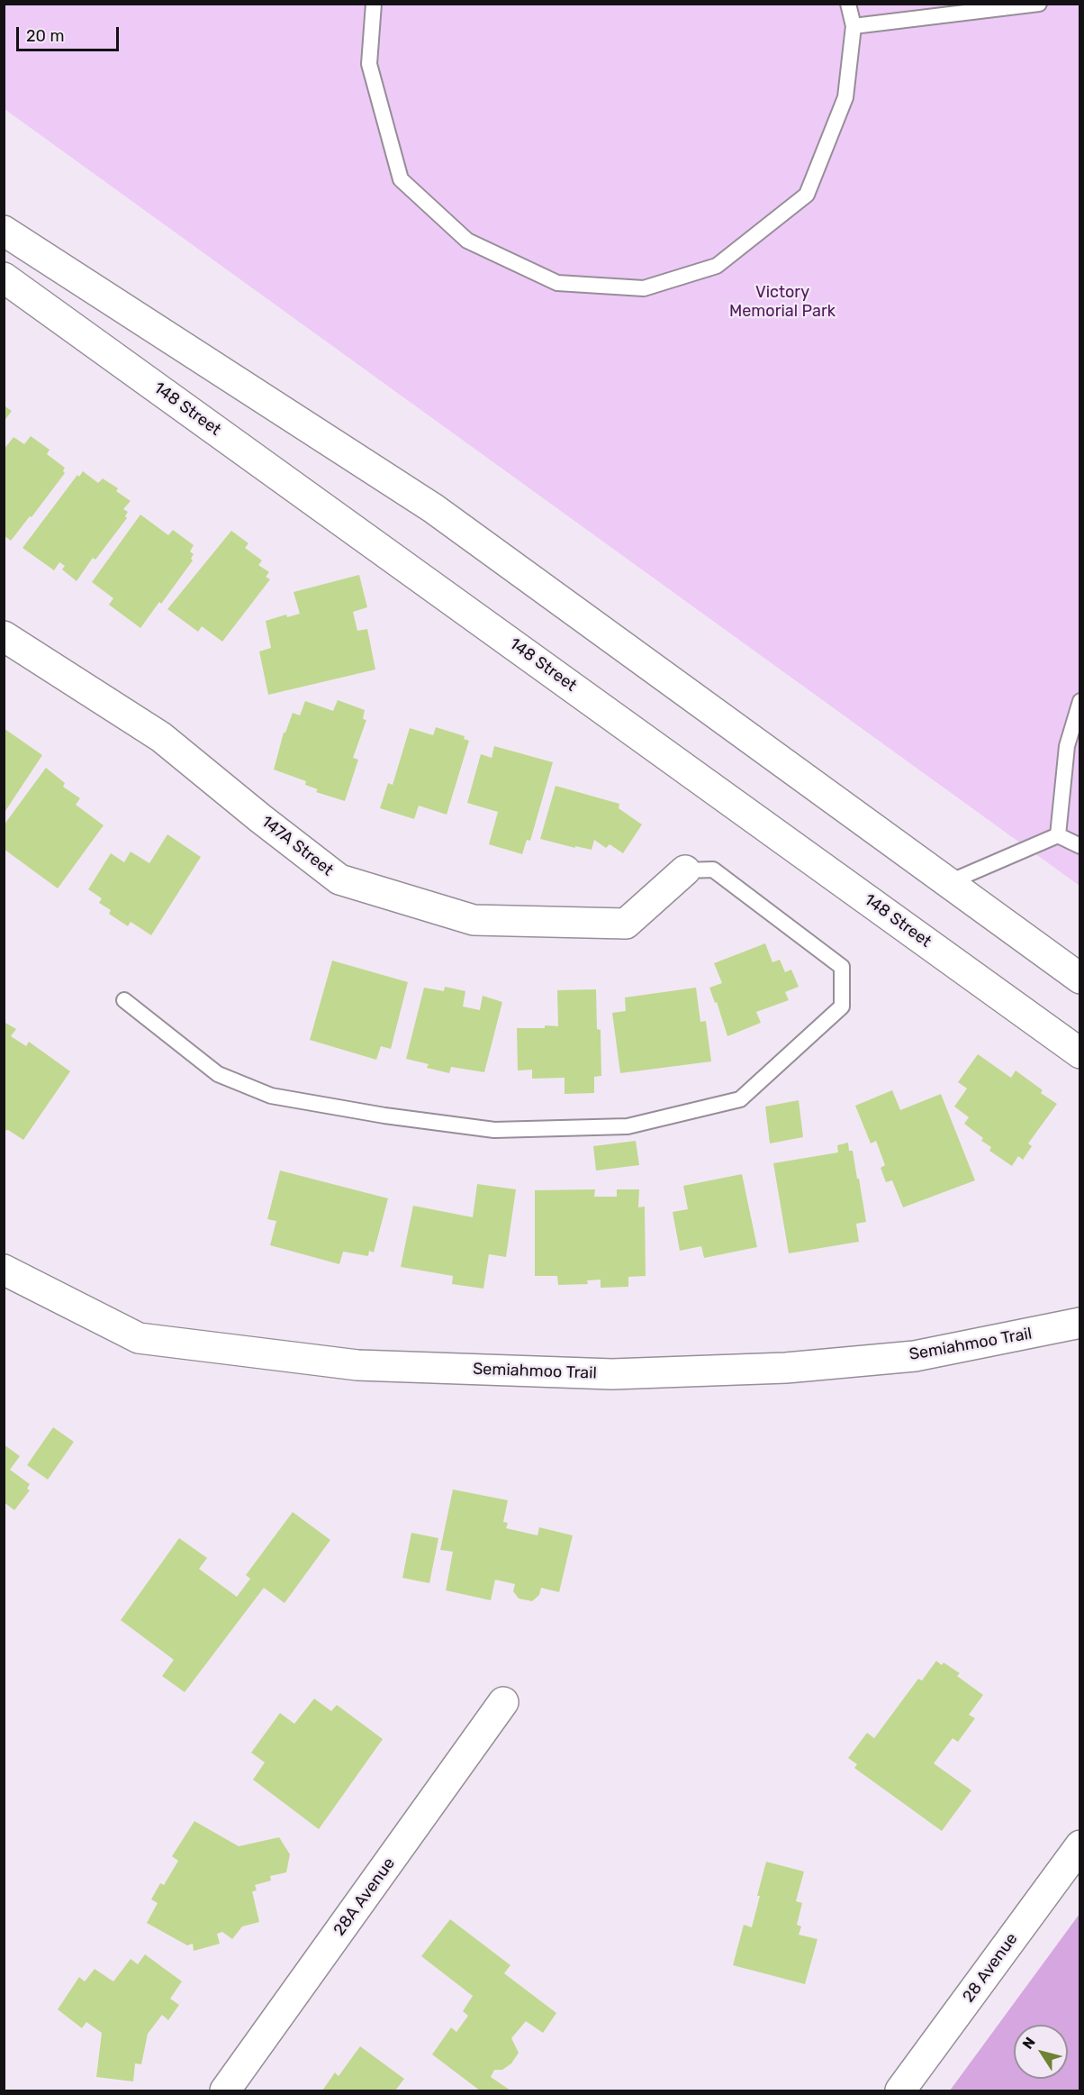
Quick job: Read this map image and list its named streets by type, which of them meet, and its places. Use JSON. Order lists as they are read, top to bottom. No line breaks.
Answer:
{"streets":{"street":["148 Street","147A Street","Semiahmoo Trail","28A Avenue","28 Avenue"]},"parks":["Victory Memorial Park"],"scale_bar":"20 m","north":"top left"}
